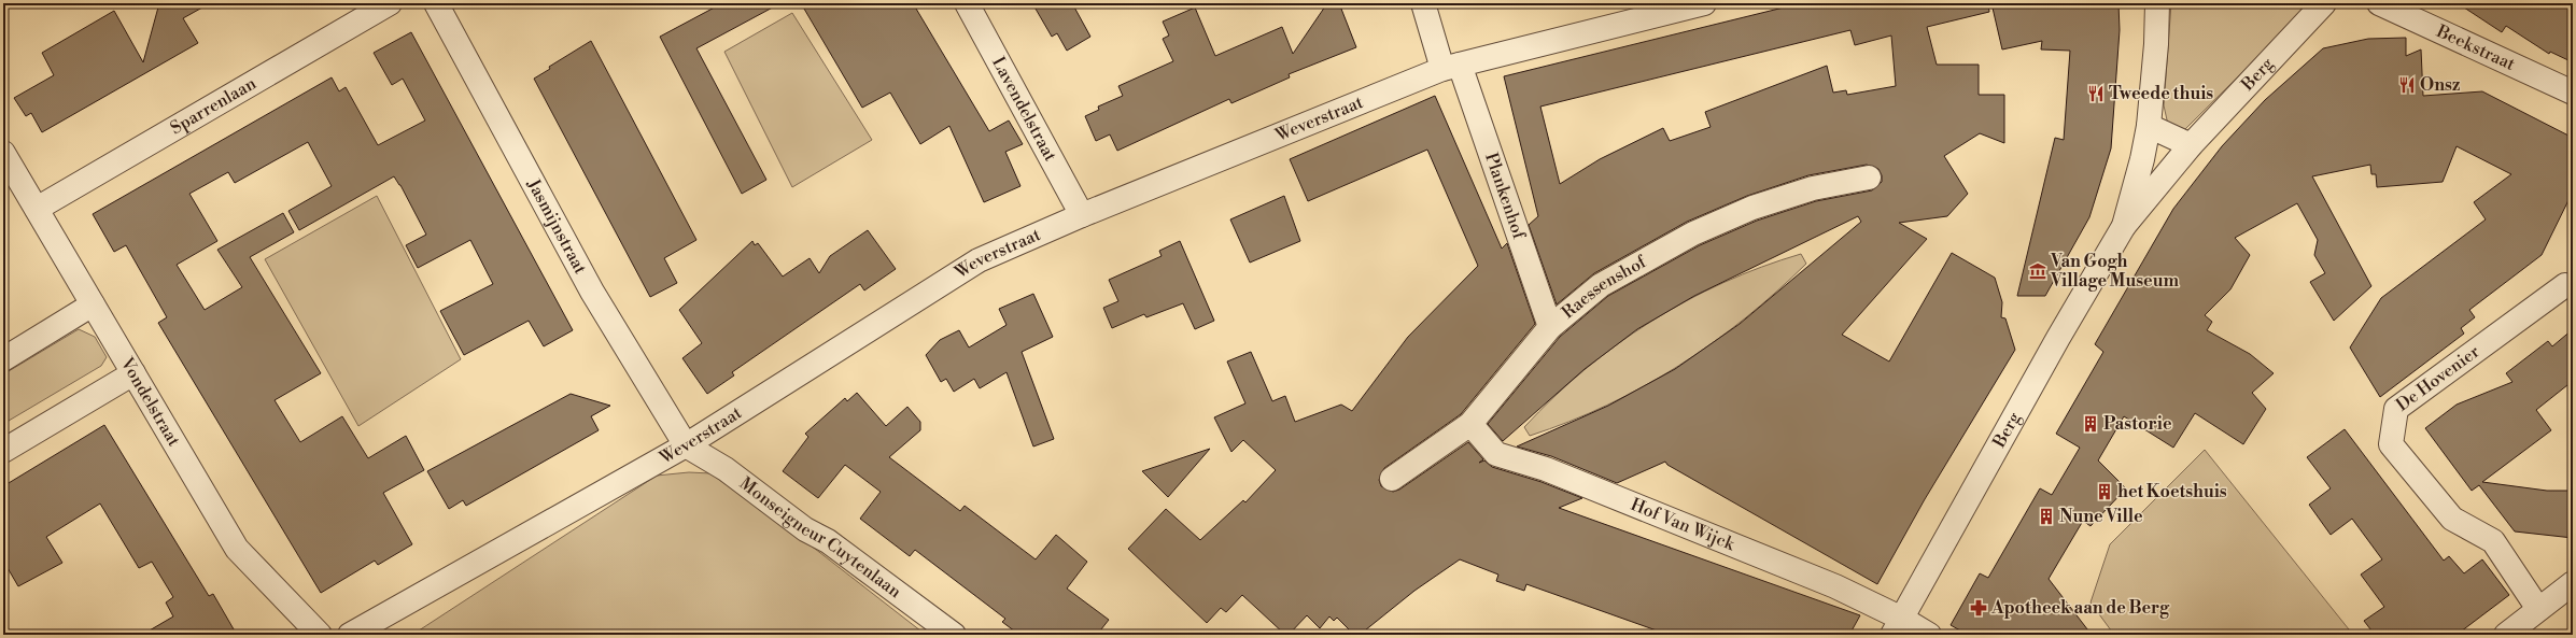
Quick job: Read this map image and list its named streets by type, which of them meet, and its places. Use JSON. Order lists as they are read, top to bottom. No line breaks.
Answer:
{"streets":{"street":["Beekstraat","Berg","Sparrenlaan","Lavendelstraat","Weverstraat","Plankenhof","Jasmijnstraat","Raessenshof","De Hovenier","Vondelstraat","Hof Van Wijck","Monseigneur Cuytenlaan"]},"crossings":[["Berg","Hof Van Wijck"],["Sparrenlaan","Vondelstraat"],["Lavendelstraat","Weverstraat"],["Weverstraat","Plankenhof"],["Weverstraat","Jasmijnstraat"],["Weverstraat","Monseigneur Cuytenlaan"],["Plankenhof","Raessenshof"],["Jasmijnstraat","Monseigneur Cuytenlaan"],["Raessenshof","Hof Van Wijck"]],"places":{"restaurant":["Onsz","Tweede thuis"],"museum":["Van Gogh Village Museum"],"building":["Pastorie","het Koetshuis","Nune Ville"],"pharmacy":["Apotheek aan de Berg"]}}
